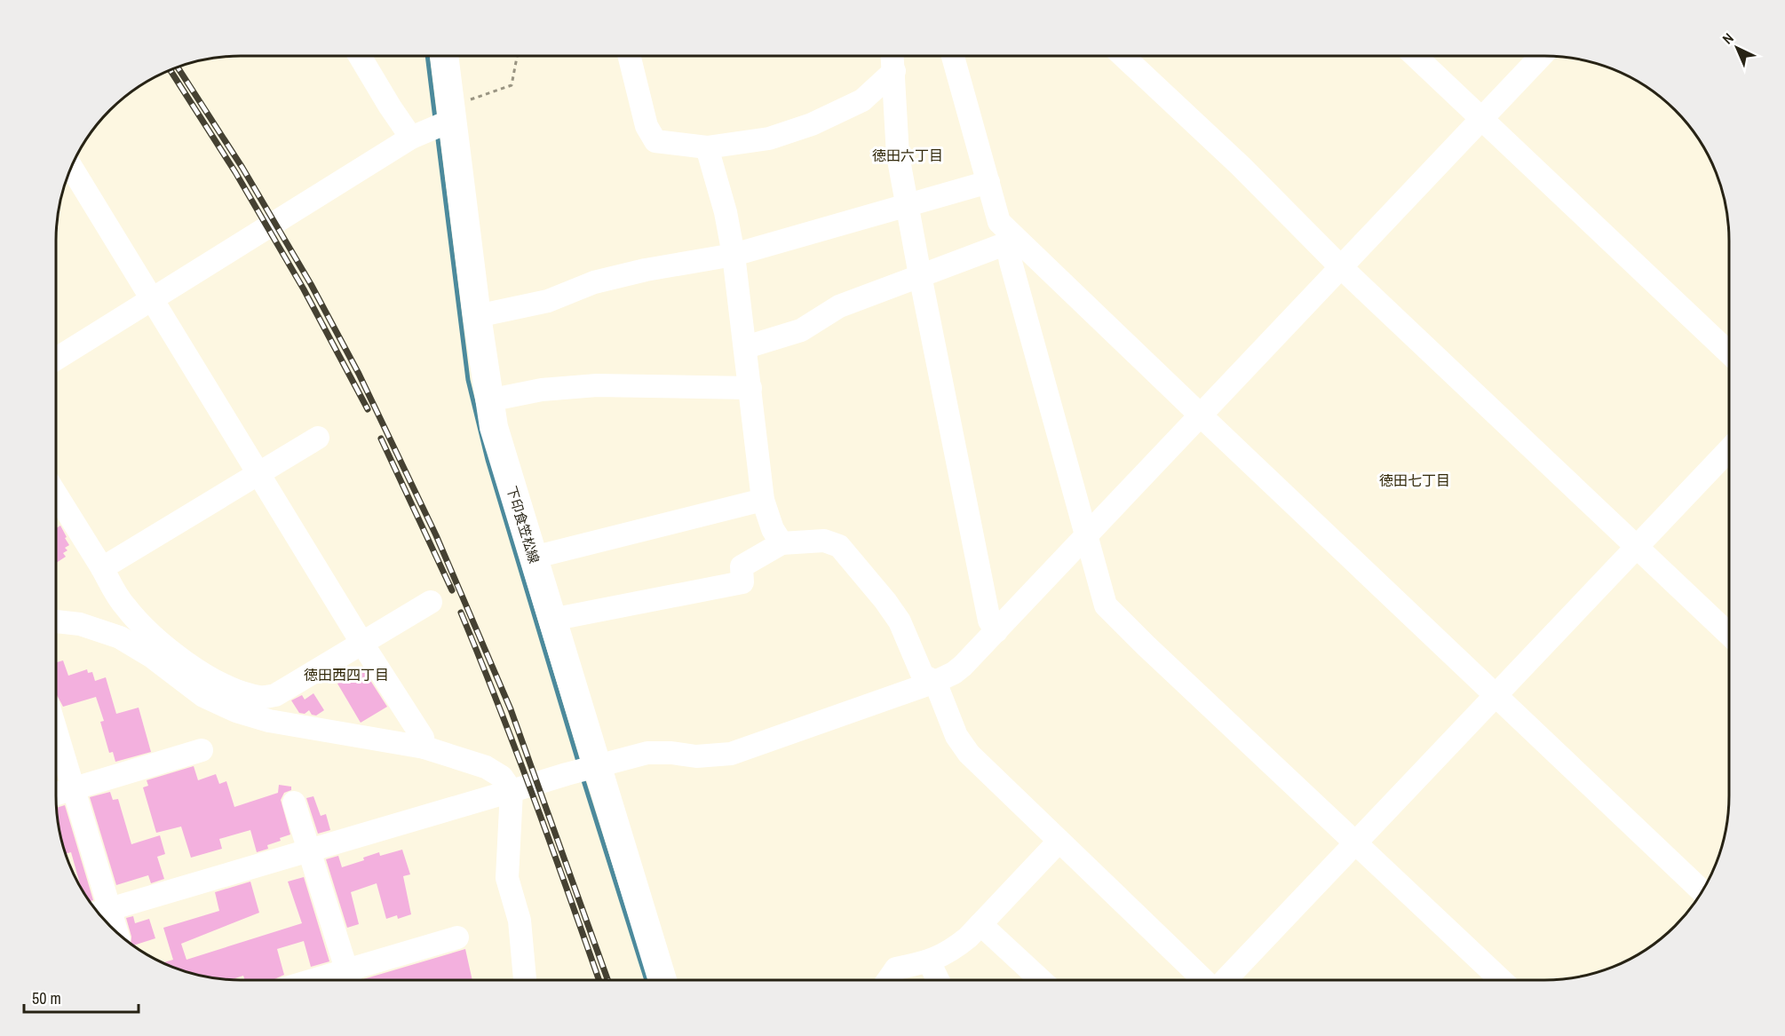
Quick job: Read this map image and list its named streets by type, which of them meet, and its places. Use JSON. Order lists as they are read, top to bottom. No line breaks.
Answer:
{"streets":{"main road":["下印食笠松線"]},"districts":["徳田六丁目","徳田七丁目","徳田西四丁目"],"scale_bar":"50 m","north":"top left"}
